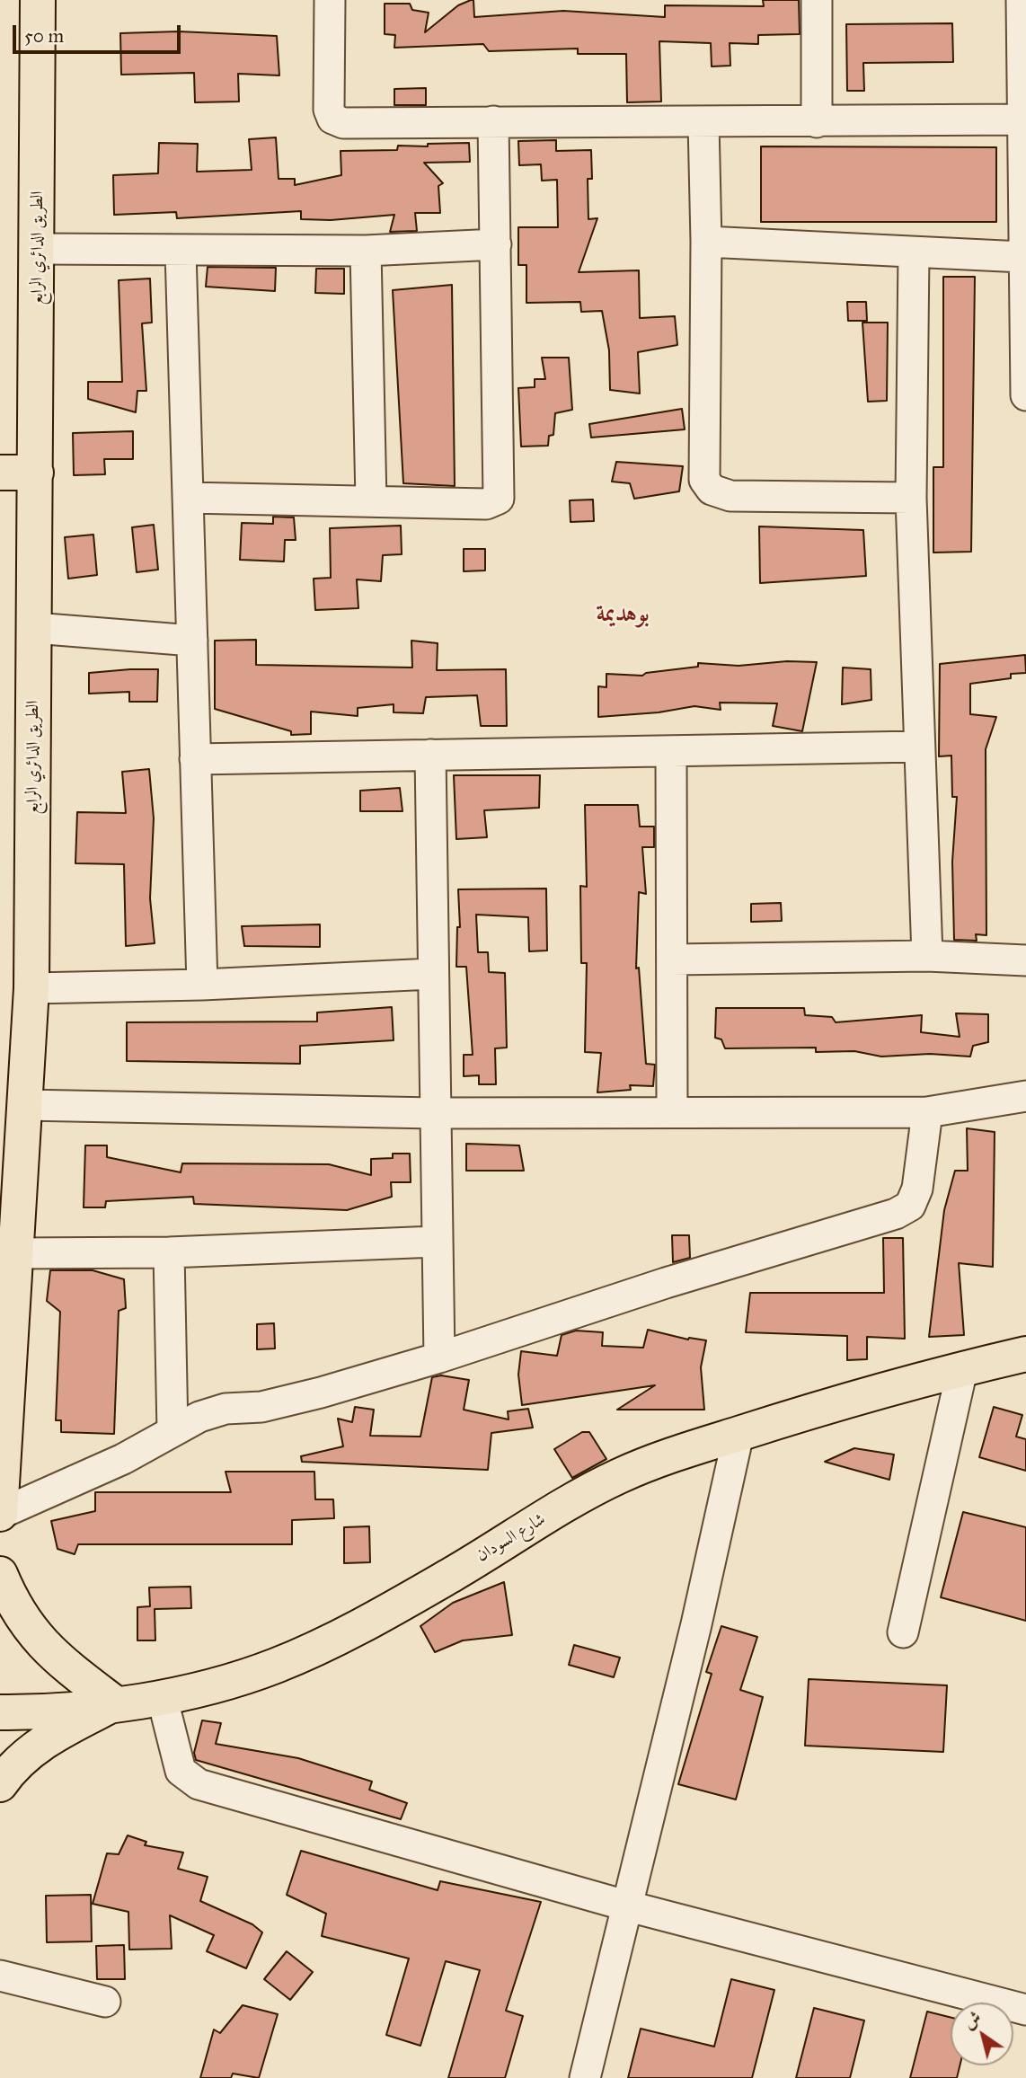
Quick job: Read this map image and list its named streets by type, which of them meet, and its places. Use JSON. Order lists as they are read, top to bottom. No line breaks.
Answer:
{"streets":{"main road":["الطريق الدائري الرابع","شارع السودان"]},"districts":["بوهديمة"],"scale_bar":"50 m","north":"top left"}
